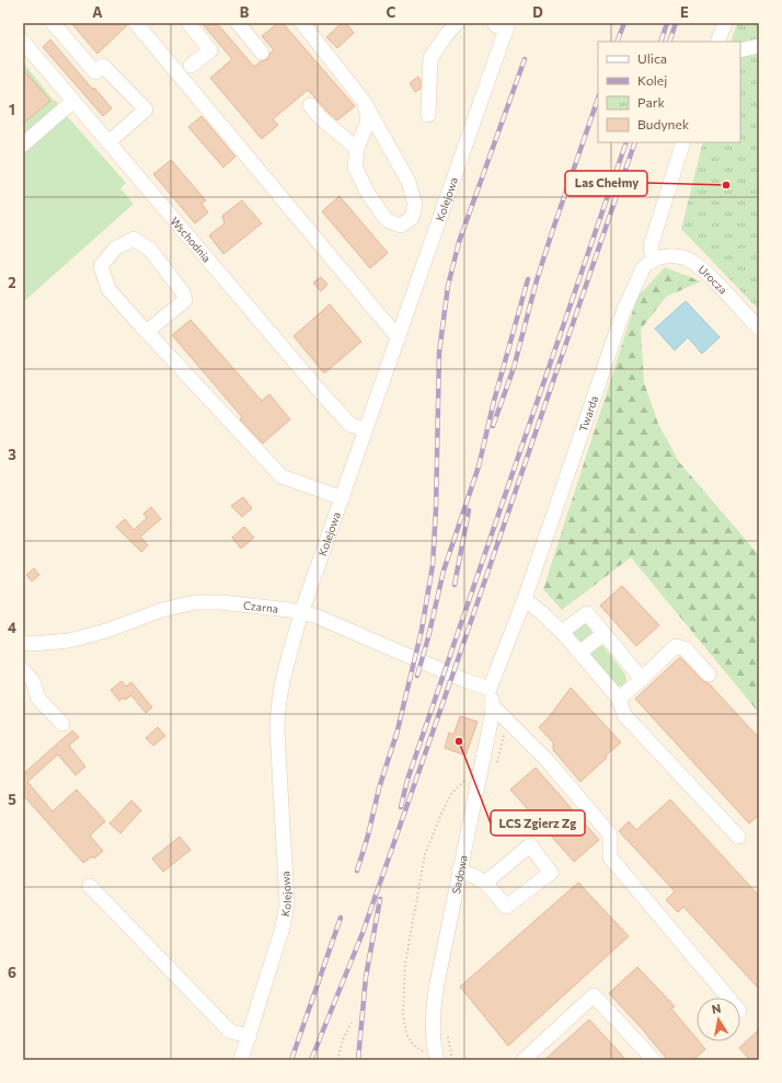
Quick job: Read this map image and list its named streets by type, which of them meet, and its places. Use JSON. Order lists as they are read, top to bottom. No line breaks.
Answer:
{"streets":{"street":["Kolejowa","Wschodnia","Urocza","Twarda","Czarna","Sadowa"]},"crossings":[["Kolejowa","Wschodnia"],["Kolejowa","Czarna"],["Urocza","Twarda"],["Twarda","Czarna"],["Twarda","Sadowa"],["Czarna","Sadowa"]],"places":["Las Chełmy","LCS Zgierz Zg"],"legend":["Ulica","Kolej","Park","Budynek"],"north":"top","grid":{"columns":["A","B","C","D","E"],"rows":["1","2","3","4","5","6"]}}
